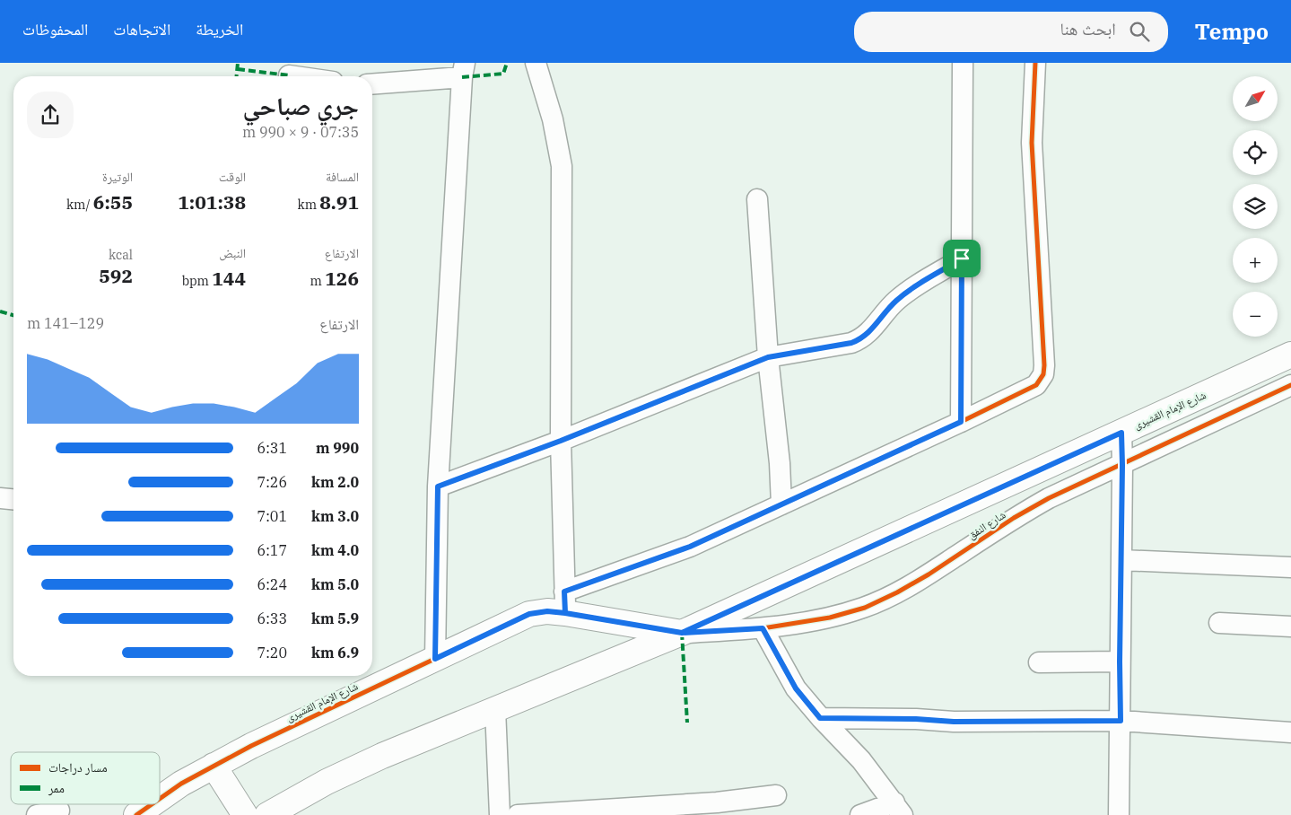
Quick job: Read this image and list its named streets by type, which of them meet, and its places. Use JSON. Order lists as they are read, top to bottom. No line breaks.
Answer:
{"streets":{"street":["شارع الإمام القشيرى","شارع النفق"]},"crossings":[["شارع الإمام القشيرى","شارع النفق"]],"legend":["مسار دراجات","ممر"],"north":"top right","page":{"header":"Tempo","search":"ابحث هنا","nav":["الخريطة","الاتجاهات","المحفوظات"],"map_buttons":["+","−"],"heading":["جري صباحي","07:35 · 9 × 990 m"],"stats":[["المسافة","8.91 km"],["الوقت","1:01:38"],["الوتيرة","6:55 /km"],["الارتفاع","126 m"],["النبض","144 bpm"],["kcal","592"]],"chart":["الارتفاع","129–141 m"],"list":[{"name":"990 m","note":"6:31"},{"name":"2.0 km","note":"7:26"},{"name":"3.0 km","note":"7:01"},{"name":"4.0 km","note":"6:17"},{"name":"5.0 km","note":"6:24"},{"name":"5.9 km","note":"6:33"},{"name":"6.9 km","note":"7:20"}]}}
